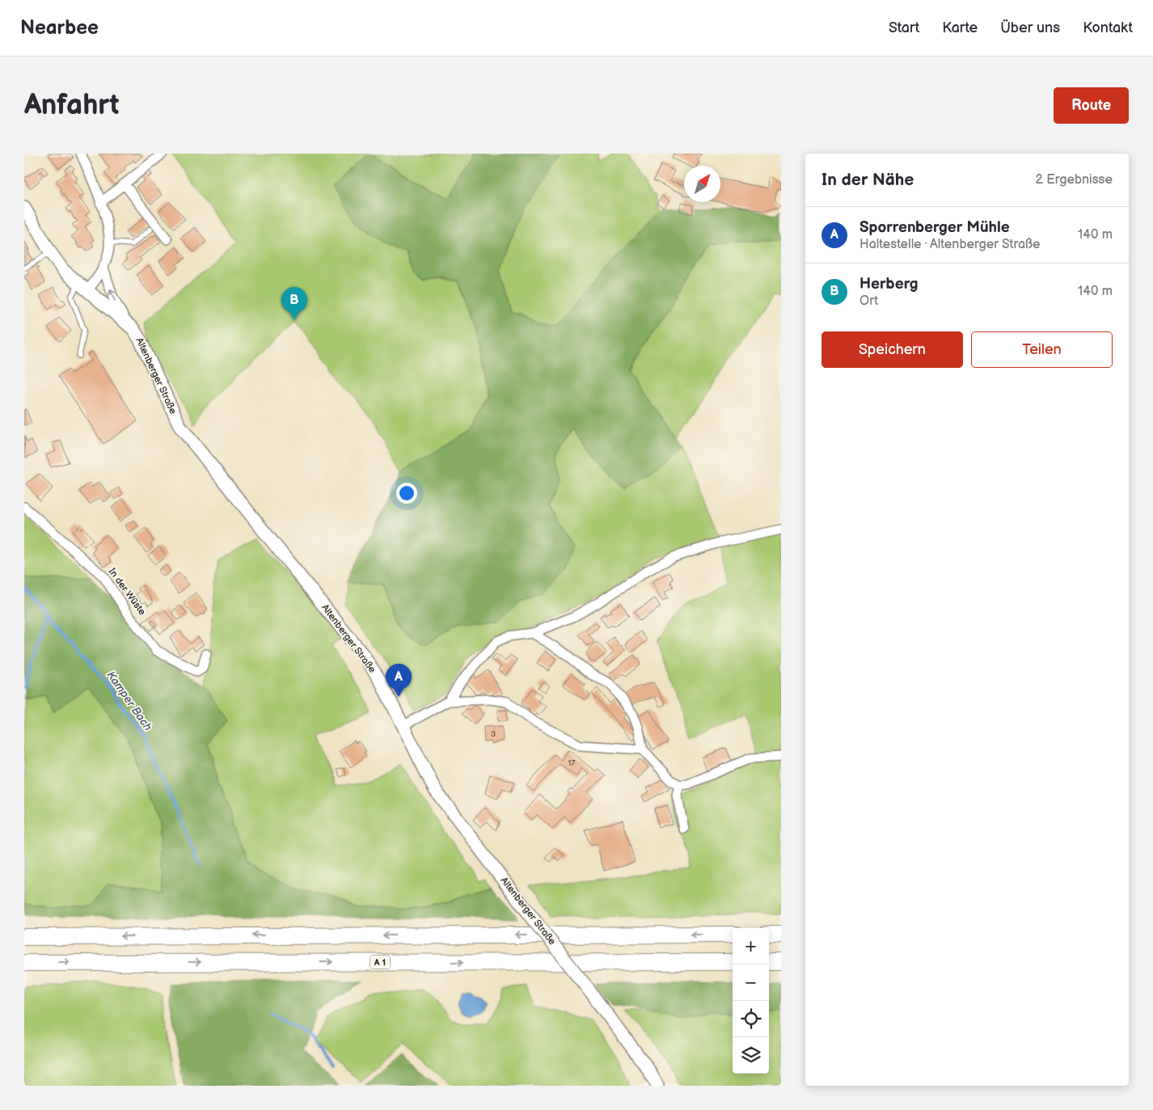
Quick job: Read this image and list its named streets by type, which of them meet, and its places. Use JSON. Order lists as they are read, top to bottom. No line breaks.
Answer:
{"streets":{"highway":["A 1"],"main road":["Altenberger Straße"],"street":["In der Wüste"]},"water":["Kamper Bach"],"house_numbers":["3","17"],"north":"top right","page":{"header":"Nearbee","nav":["Start","Karte","Über uns","Kontakt"],"buttons":["Route",["Speichern","Teilen"]],"title":"Anfahrt","heading":["In der Nähe","2 Ergebnisse"],"list":[{"mark":"A","name":"Sporrenberger Mühle","note":"Haltestelle · Altenberger Straße","value":"140 m"},{"mark":"B","name":"Herberg","note":"Ort","value":"140 m"}],"pins":["B","A"],"map_buttons":["+","−"]}}
